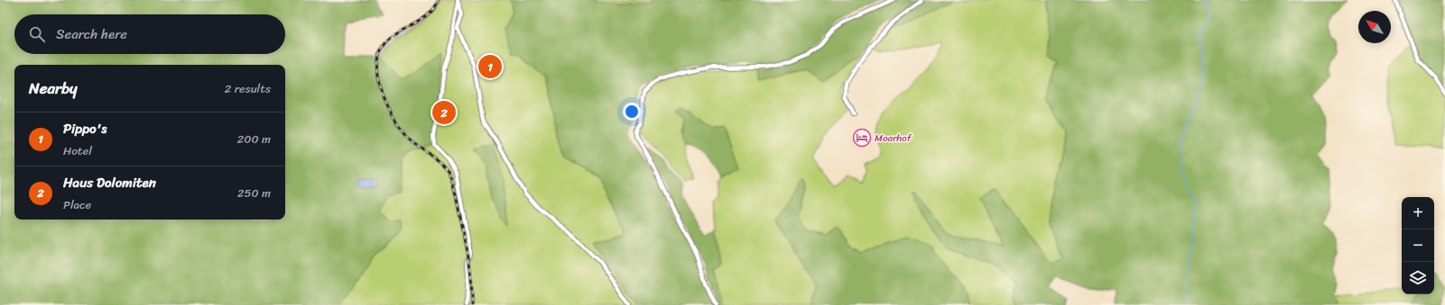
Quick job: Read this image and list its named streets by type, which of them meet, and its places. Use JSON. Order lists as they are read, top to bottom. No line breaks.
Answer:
{"places":{"hotel":["Moarhof"]},"north":"top left","page":{"search":"Search here","pins":["1","2"],"heading":["Nearby","2 results"],"list":[{"mark":"1","name":"Pippo's","note":"Hotel","value":"200 m"},{"mark":"2","name":"Haus Dolomiten","note":"Place","value":"250 m"}],"map_buttons":["+","−"]}}
